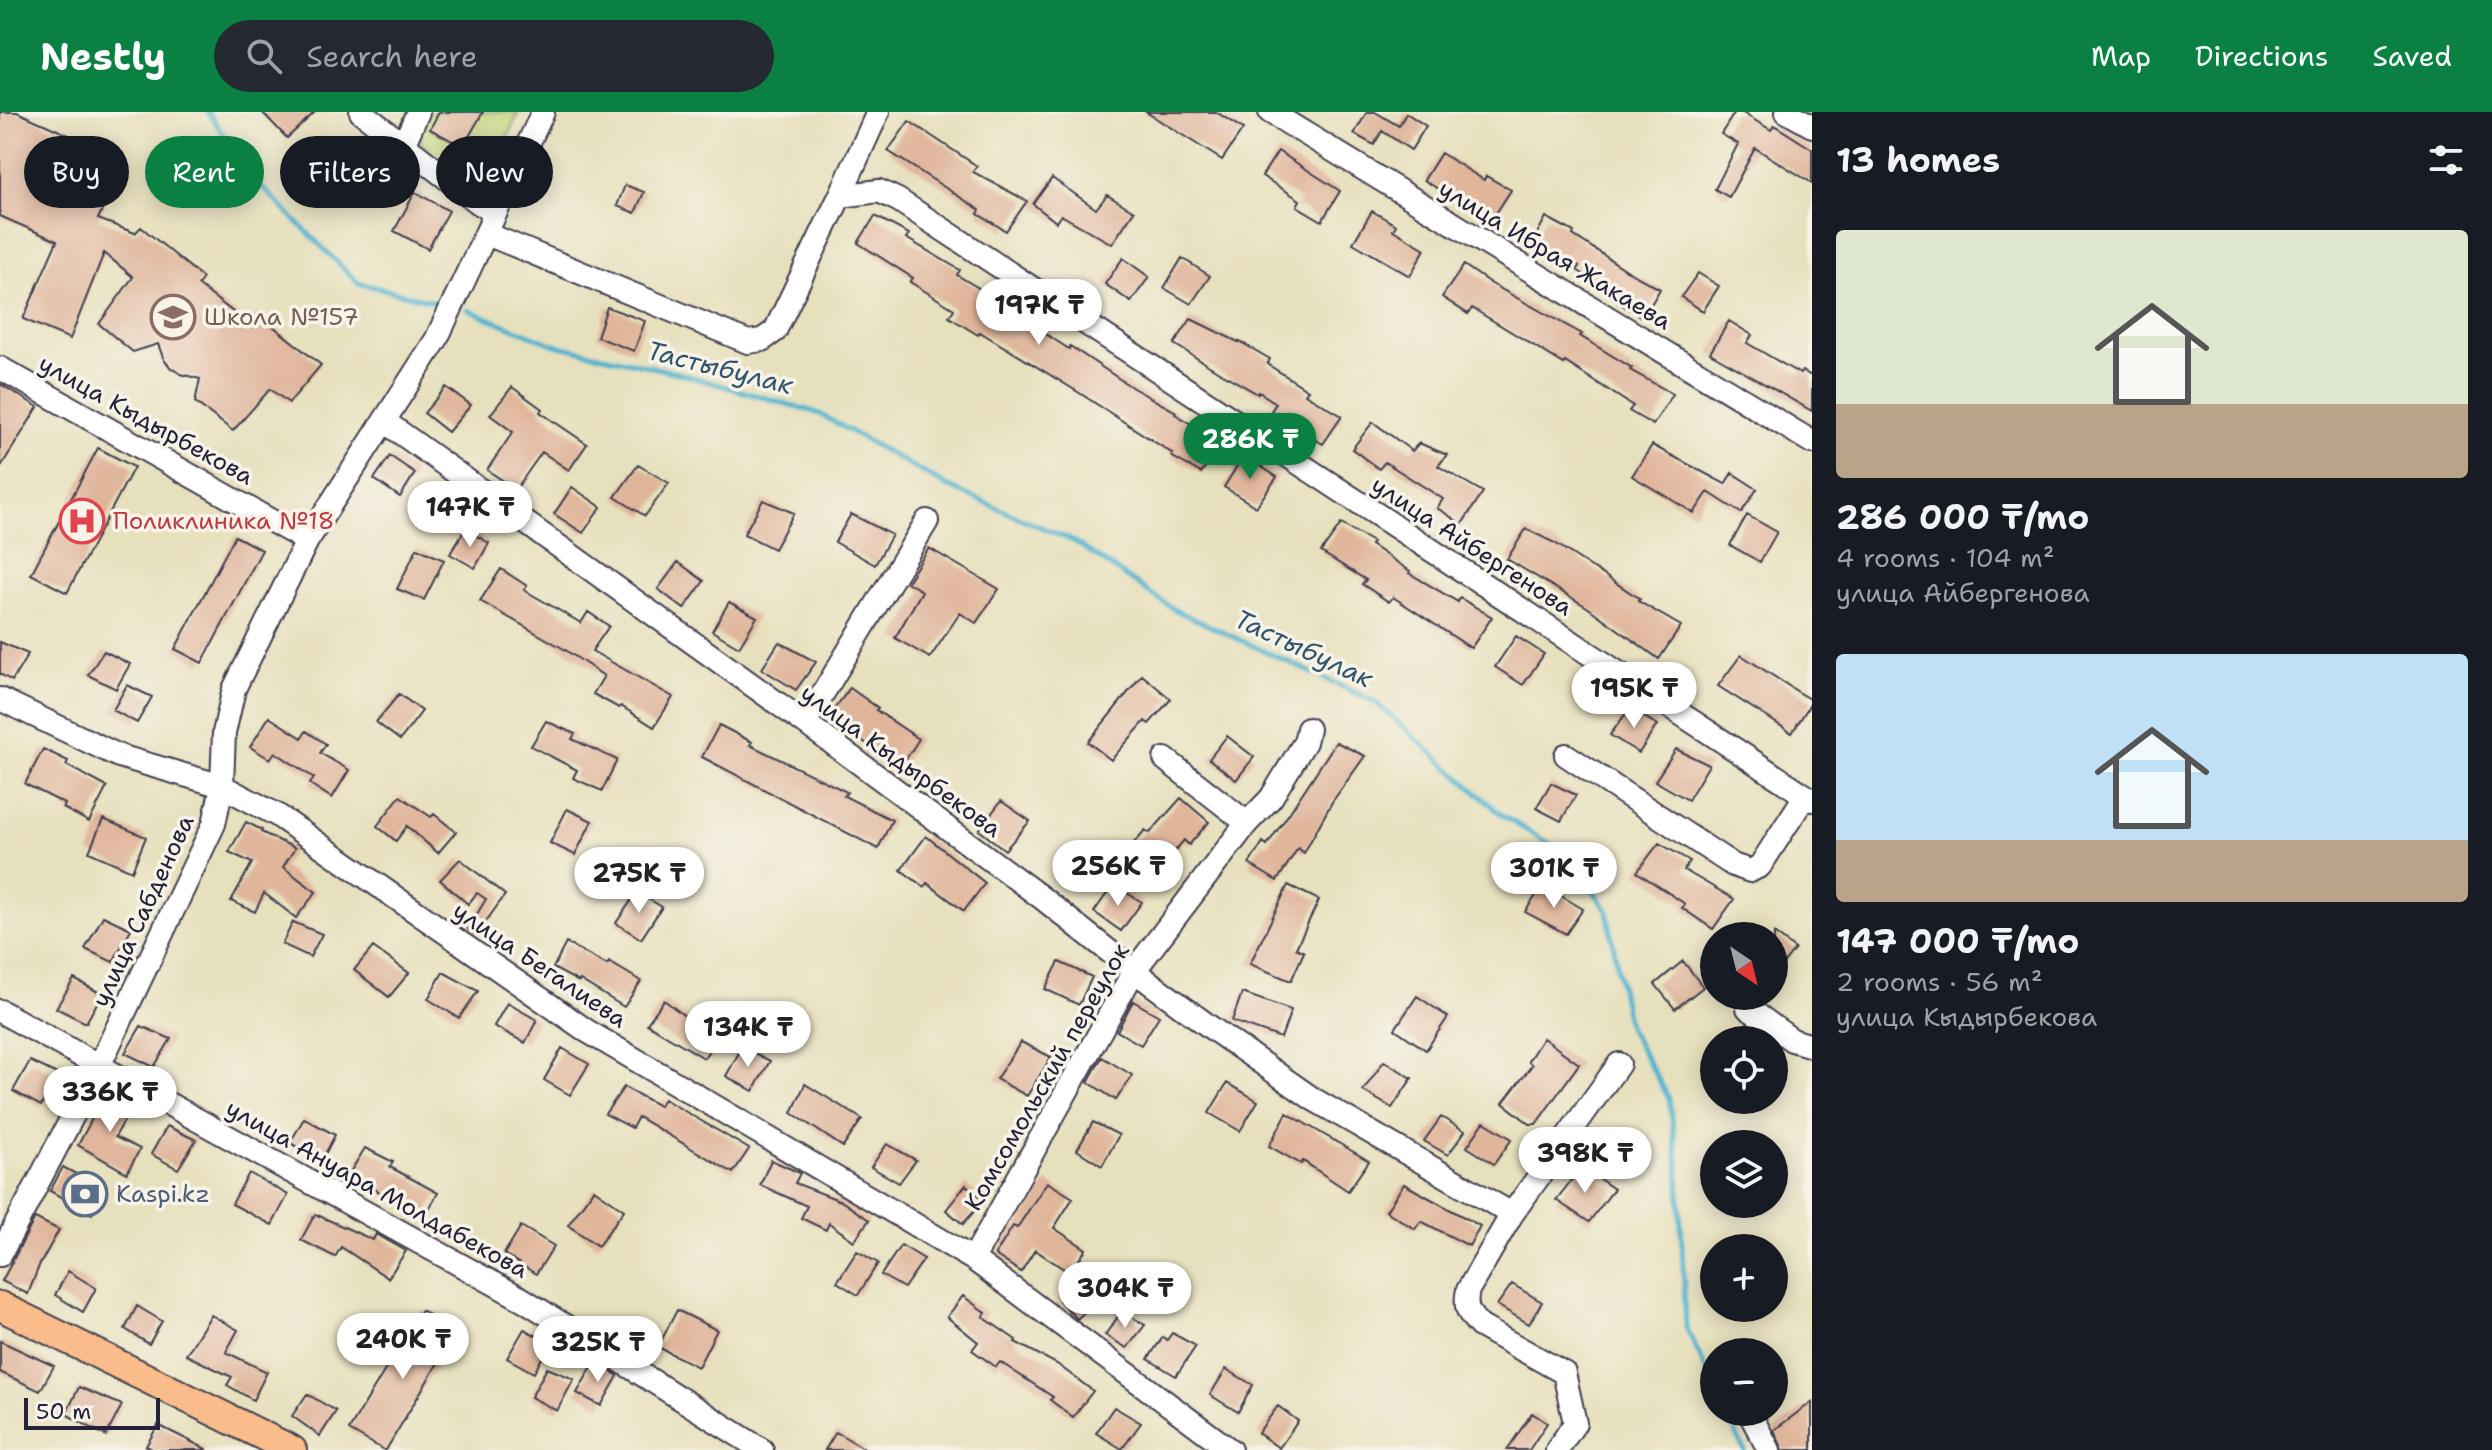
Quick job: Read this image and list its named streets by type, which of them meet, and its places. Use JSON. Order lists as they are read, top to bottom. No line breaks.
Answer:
{"streets":{"street":["улица Ибрая Жакаева","улица Кыдырбекова","улица Айбергенова","улица Сабденова","улица Бегалиева","Комсомольский переулок","улица Ануара Молдабекова"]},"crossings":[["улица Кыдырбекова","улица Сабденова"],["улица Кыдырбекова","Комсомольский переулок"],["улица Сабденова","улица Бегалиева"],["улица Сабденова","улица Ануара Молдабекова"],["улица Бегалиева","Комсомольский переулок"]],"water":["Тастыбулак"],"places":{"school or university":["Школа №157"],"hospital":["Поликлиника №18"],"bank":["Kaspi.kz"]},"scale_bar":"50 m","north":"bottom right","page":{"header":"Nestly","search":"Search here","nav":["Map","Directions","Saved"],"heading":"13 homes","chip":["Buy","Rent","Filters","New"],"list":[{"name":"286 000 ₸/mo","note":"4 rooms · 104 m² · улица Айбергенова"},{"name":"147 000 ₸/mo","note":"2 rooms · 56 m² · улица Кыдырбекова"}],"price":["197K ₸","286K ₸","147K ₸","195K ₸","256K ₸","301K ₸","275K ₸","134K ₸","336K ₸","398K ₸","304K ₸","240K ₸","325K ₸"],"map_buttons":["+","−"],"scale":"50 m"}}
